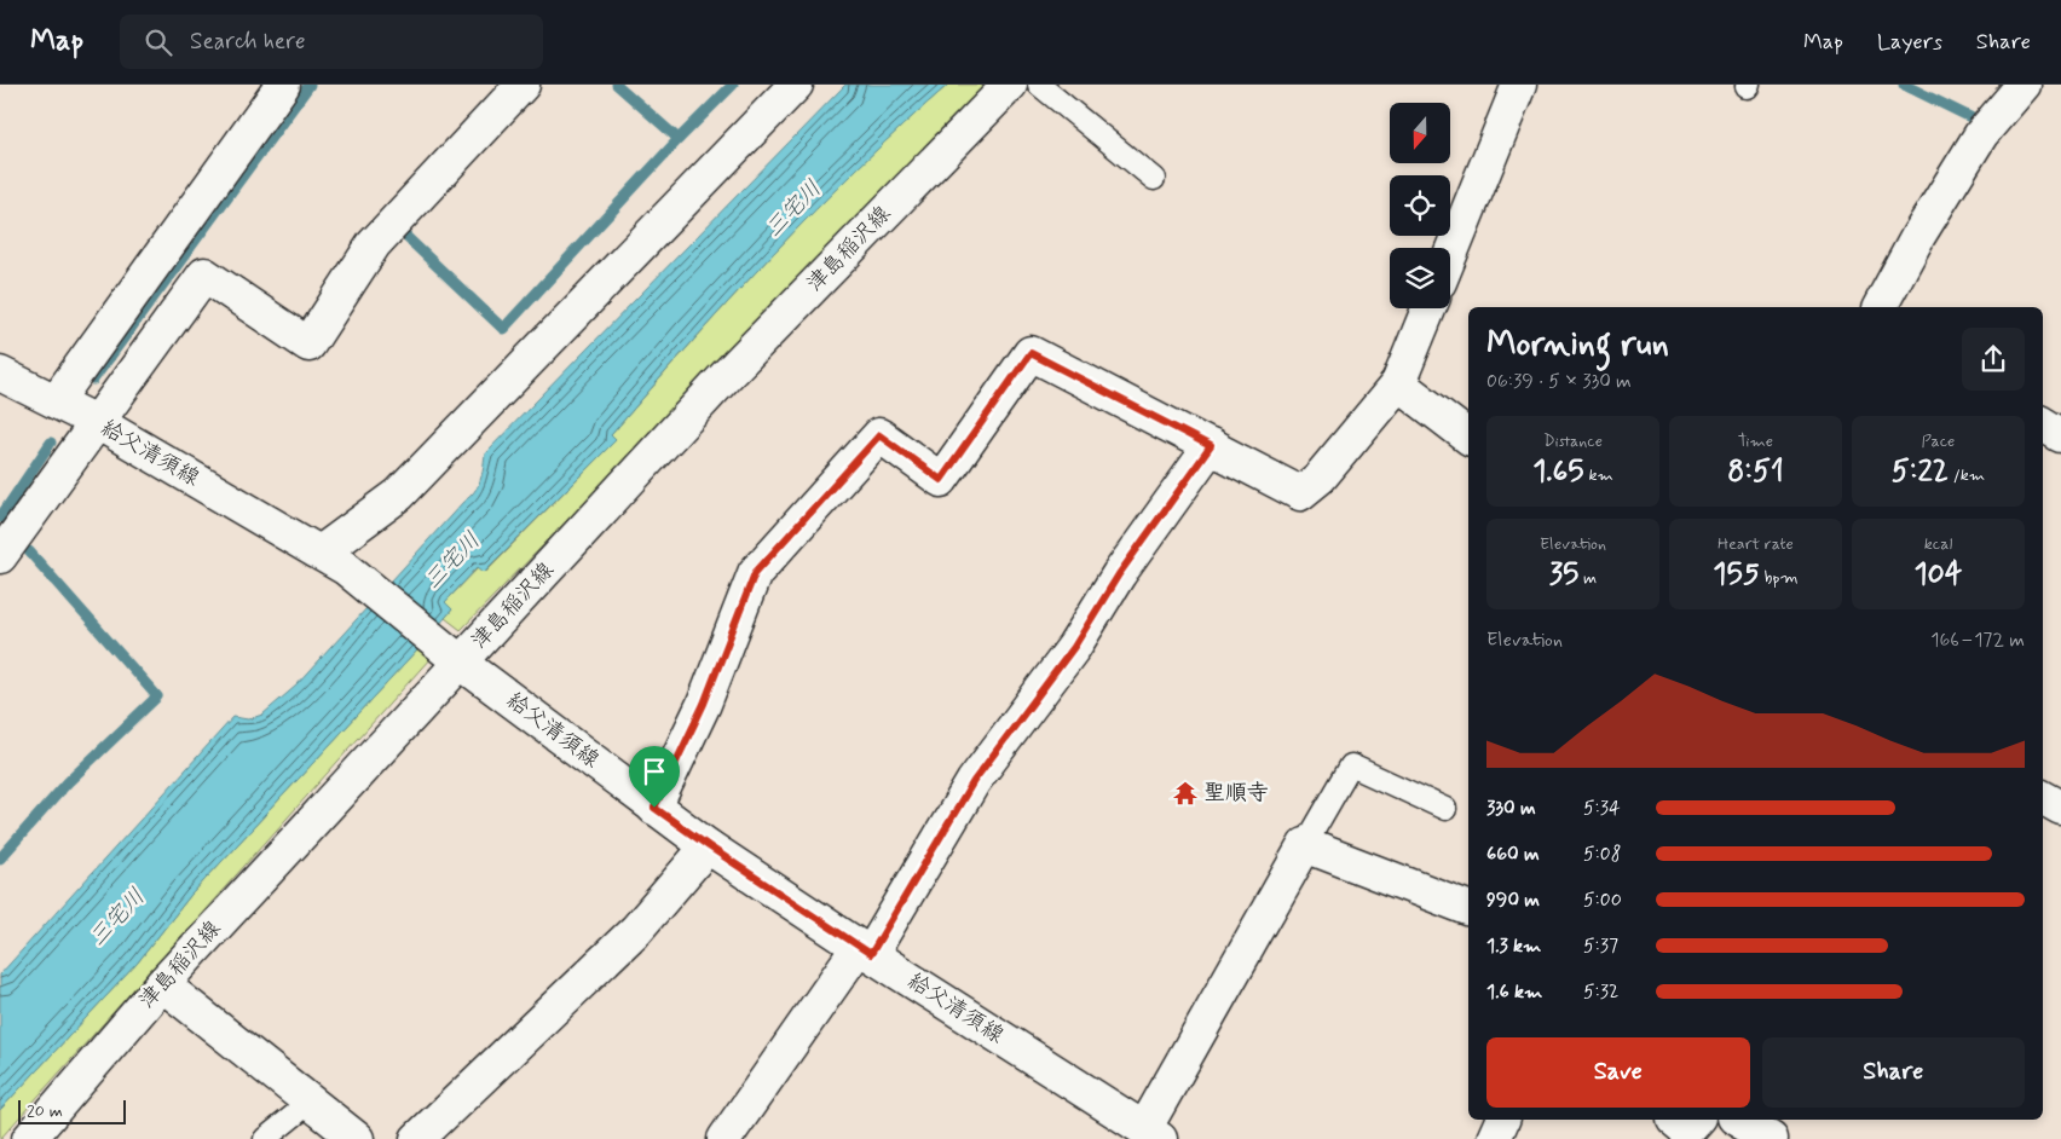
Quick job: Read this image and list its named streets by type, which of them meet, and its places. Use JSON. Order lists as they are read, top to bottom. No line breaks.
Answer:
{"streets":{"street":["津島稲沢線","給父清須線"]},"crossings":[["津島稲沢線","給父清須線"]],"water":["三宅川"],"places":{"temple":["聖順寺"]},"scale_bar":"20 m","north":"bottom","page":{"header":"Map","search":"Search here","nav":["Map","Layers","Share"],"heading":["Morning run","06:39 · 5 × 330 m"],"stats":[["Distance","1.65 km"],["Time","8:51"],["Pace","5:22 /km"],["Elevation","35 m"],["Heart rate","155 bpm"],["kcal","104"]],"chart":["Elevation","166–172 m"],"list":[{"name":"330 m","note":"5:34"},{"name":"660 m","note":"5:08"},{"name":"990 m","note":"5:00"},{"name":"1.3 km","note":"5:37"},{"name":"1.6 km","note":"5:32"}],"buttons":["Save","Share"],"scale":"20 m"}}
